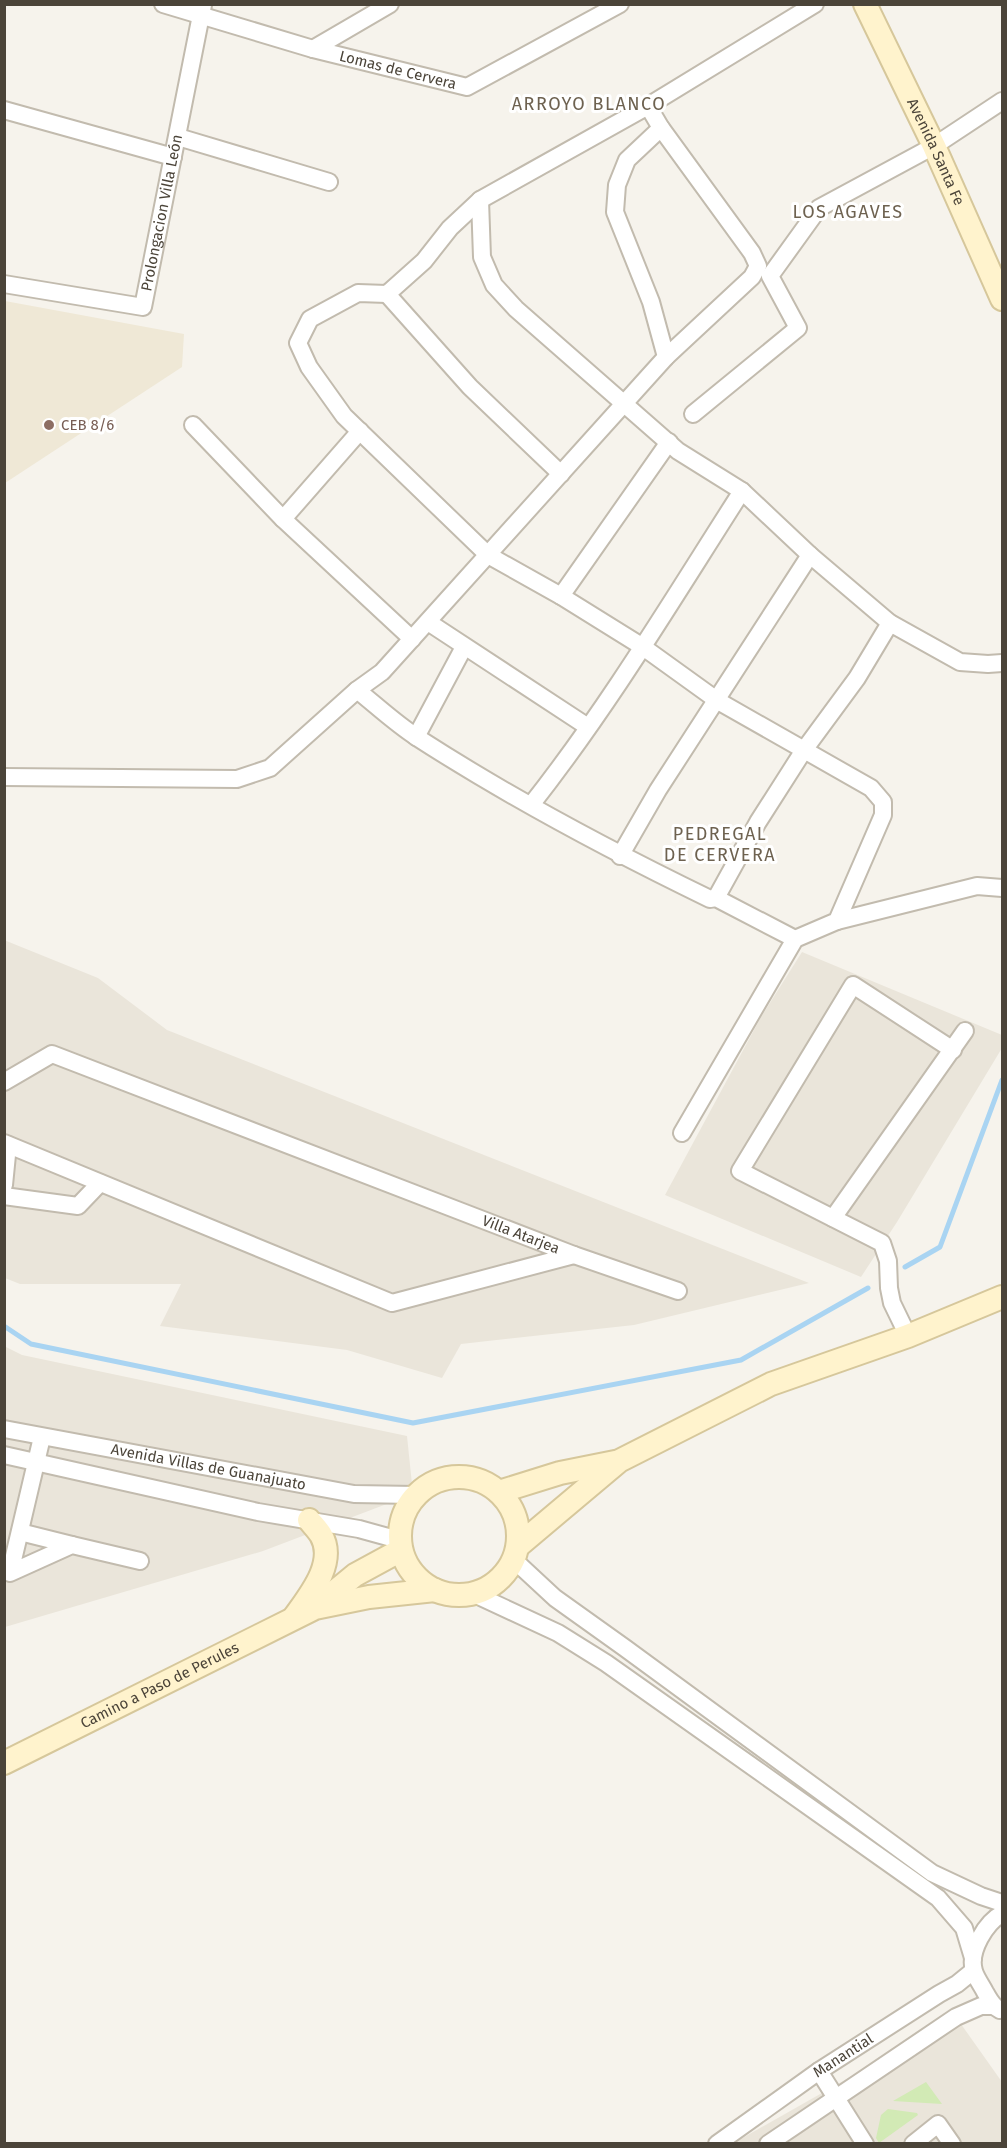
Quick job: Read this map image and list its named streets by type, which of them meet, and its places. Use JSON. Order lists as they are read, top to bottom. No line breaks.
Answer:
{"streets":{"street":["Lomas de Cervera","Avenida Santa Fe","Prolongacion Villa León","Villa Atarjea","Avenida Villas de Guanajuato","Camino a Paso de Perules","Manantial"]},"crossings":[["Lomas de Cervera","Prolongacion Villa León"],["Avenida Villas de Guanajuato","Camino a Paso de Perules"]],"districts":["ARROYO BLANCO","LOS AGAVES","PEDREGAL DE CERVERA"],"places":["CEB 8/6"]}
